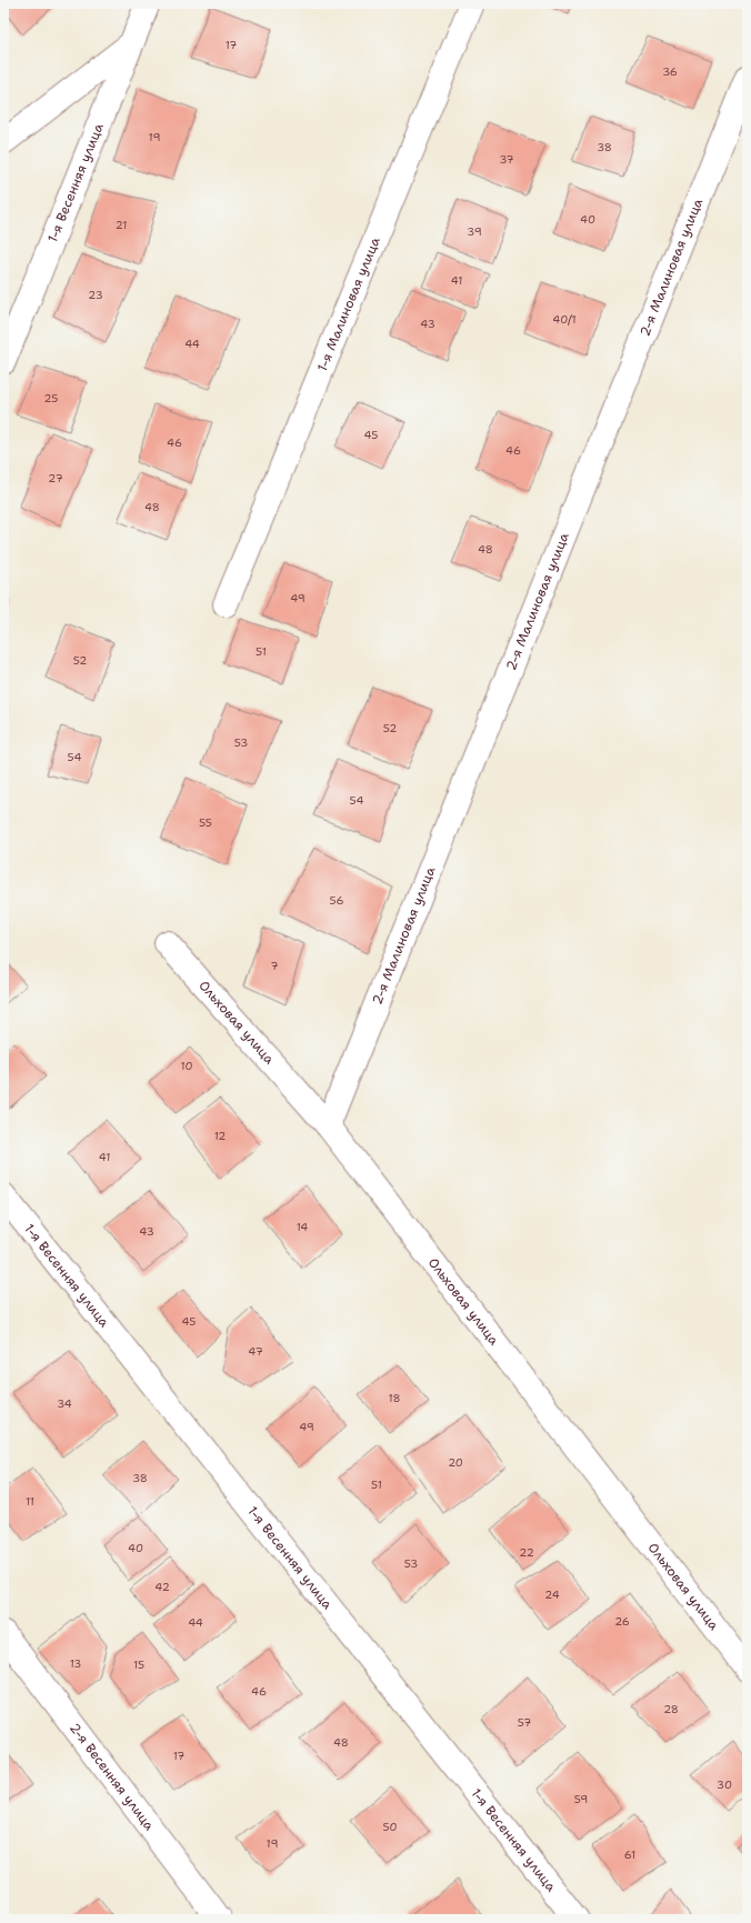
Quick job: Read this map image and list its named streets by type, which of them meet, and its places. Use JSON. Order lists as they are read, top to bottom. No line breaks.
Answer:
{"streets":{"street":["1-я Весенняя улица","2-я Малиновая улица","1-я Малиновая улица","Ольховая улица","2-я Весенняя улица"]},"crossings":[["2-я Малиновая улица","Ольховая улица"]],"house_numbers":["17","36","19","38","37","40","21","39","41","23","40/1","43","44","25","45","46","46","27","48","48","49","51","52","52","53","54","54","55","56","7","10","12","41","14","43","45","47","18","34","49","20","38","51","11","40","22","53","42","24","26","44","13","15","46","28","57","48","17","30","59","50","19","61"]}
